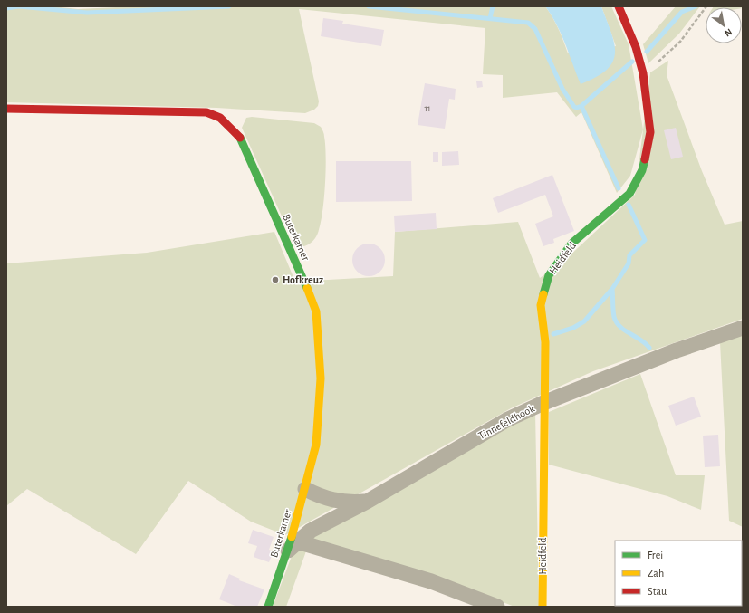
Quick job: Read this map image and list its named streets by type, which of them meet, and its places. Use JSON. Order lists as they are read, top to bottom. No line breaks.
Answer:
{"streets":{"street":["Buterkamer","Heidfeld","Tinnefeldhook"]},"crossings":[["Buterkamer","Tinnefeldhook"],["Heidfeld","Tinnefeldhook"]],"places":["Hofkreuz"],"house_numbers":["11"],"legend":["Frei","Zäh","Stau"],"north":"bottom right"}
